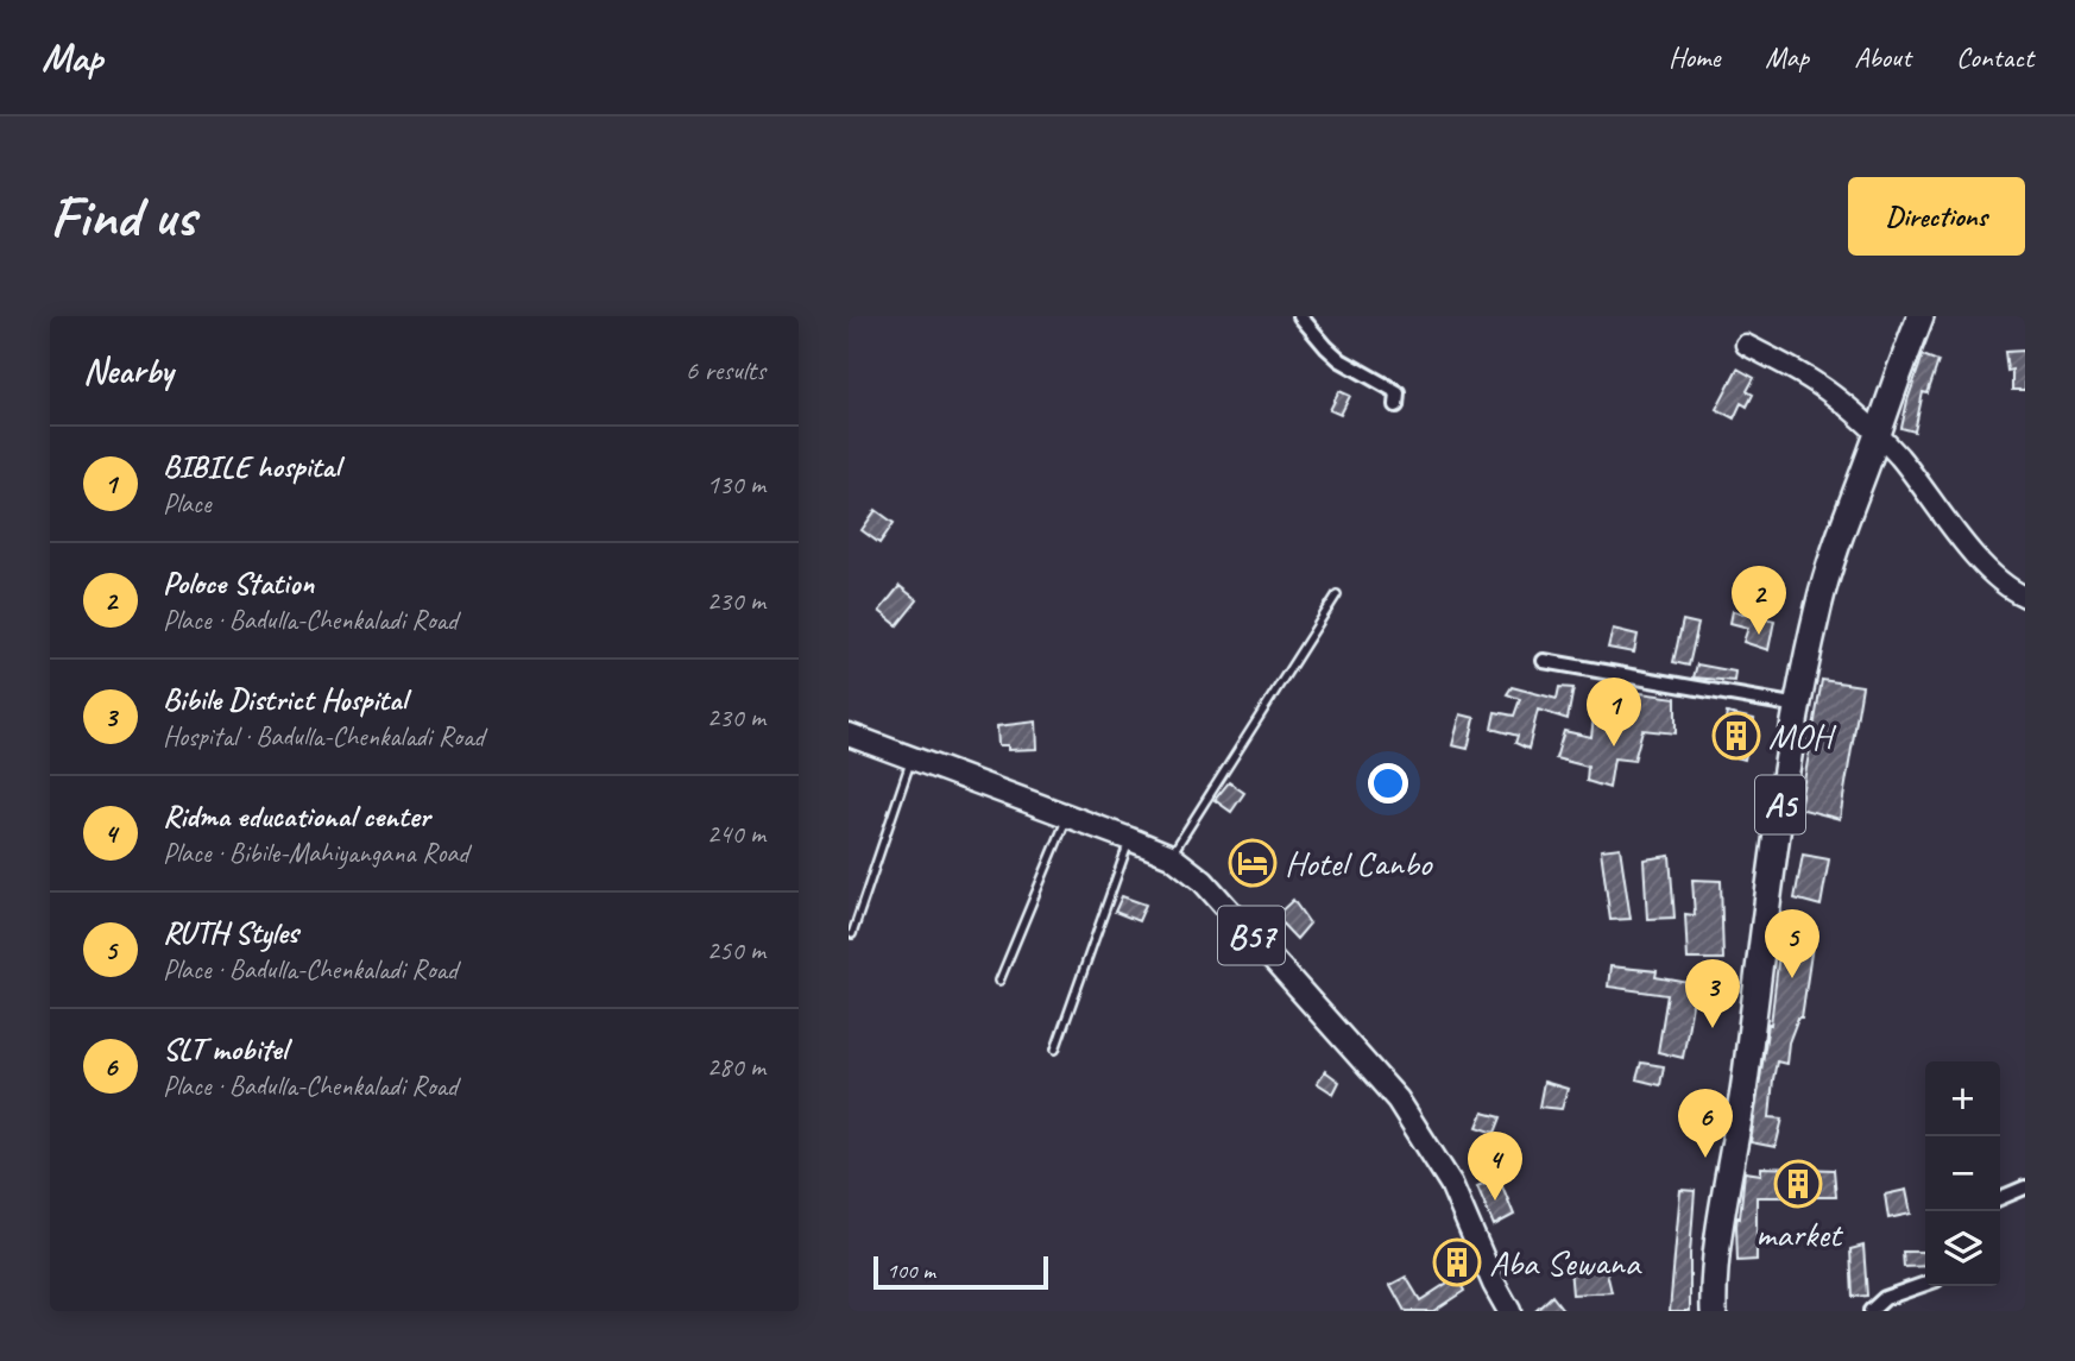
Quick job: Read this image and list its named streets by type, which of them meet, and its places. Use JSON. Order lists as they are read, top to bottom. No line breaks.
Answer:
{"streets":{"highway":["A5"],"main road":["B57"]},"places":{"building":["MOH","market","Aba Sewana"],"hotel":["Hotel Canbo"]},"scale_bar":"100 m","page":{"header":"Map","nav":["Home","Map","About","Contact"],"buttons":"Directions","title":"Find us","heading":["Nearby","6 results"],"list":[{"mark":"1","name":"BIBILE hospital","note":"Place","value":"130 m"},{"mark":"2","name":"Poloce Station","note":"Place · Badulla-Chenkaladi Road","value":"230 m"},{"mark":"3","name":"Bibile District Hospital","note":"Hospital · Badulla-Chenkaladi Road","value":"230 m"},{"mark":"4","name":"Ridma educational center","note":"Place · Bibile-Mahiyangana Road","value":"240 m"},{"mark":"5","name":"RUTH Styles","note":"Place · Badulla-Chenkaladi Road","value":"250 m"},{"mark":"6","name":"SLT mobitel","note":"Place · Badulla-Chenkaladi Road","value":"280 m"}],"pins":["2","1","5","3","6","4"],"map_buttons":["+","−"],"scale":"100 m"}}
